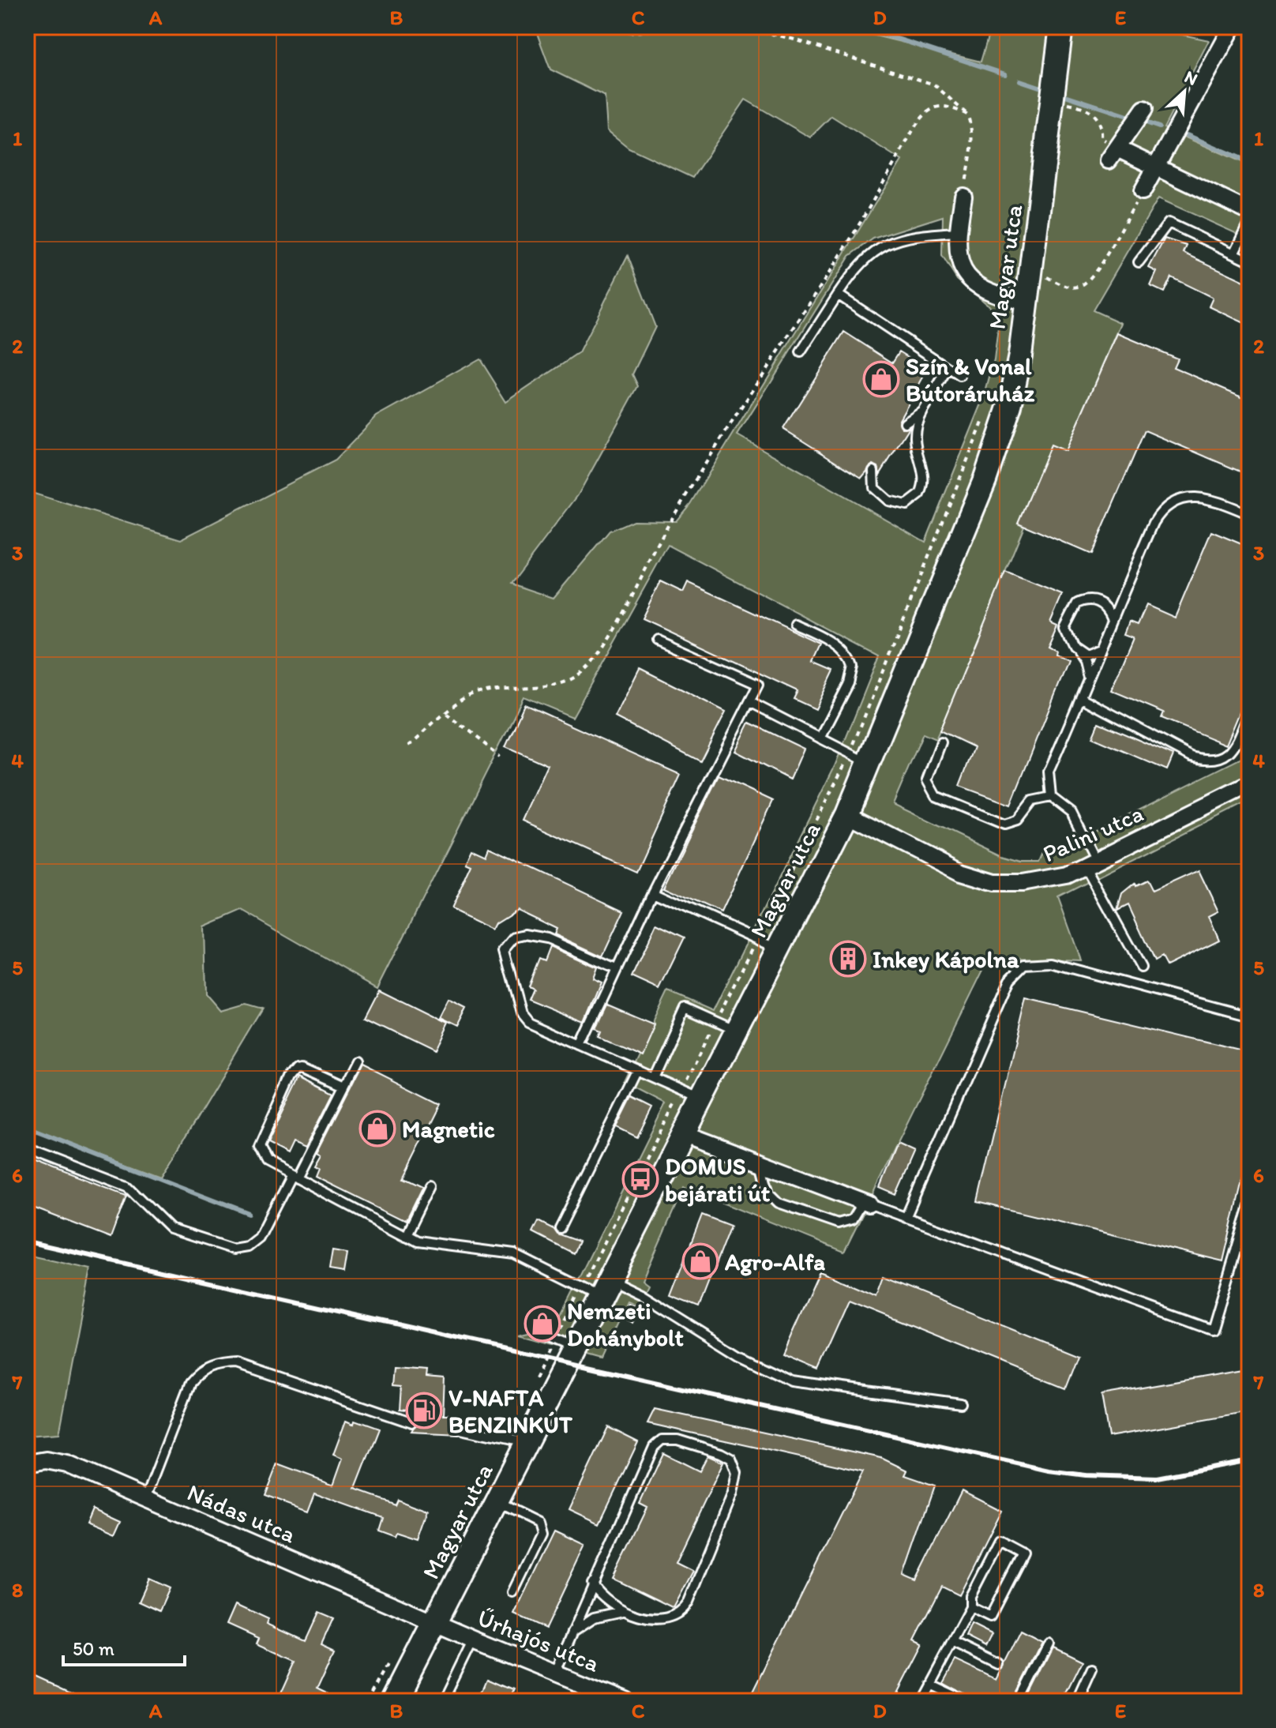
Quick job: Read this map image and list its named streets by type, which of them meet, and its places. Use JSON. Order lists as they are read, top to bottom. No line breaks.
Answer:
{"streets":{"main road":["Magyar utca"],"street":["Palini utca","Nádas utca","Űrhajós utca"]},"crossings":[["Magyar utca","Palini utca"],["Magyar utca","Nádas utca"],["Magyar utca","Űrhajós utca"],["Nádas utca","Űrhajós utca"]],"places":{"shop":["Szín & Vonal Bútoráruház","Magnetic","Agro-Alfa","Nemzeti Dohánybolt"],"building":["Inkey Kápolna"],"bus stop":["DOMUS bejárati út"],"fuel station":["V-NAFTA BENZINKÚT"]},"scale_bar":"50 m","north":"top right","grid":{"columns":["A","B","C","D","E"],"rows":["1","2","3","4","5","6","7","8"]}}
